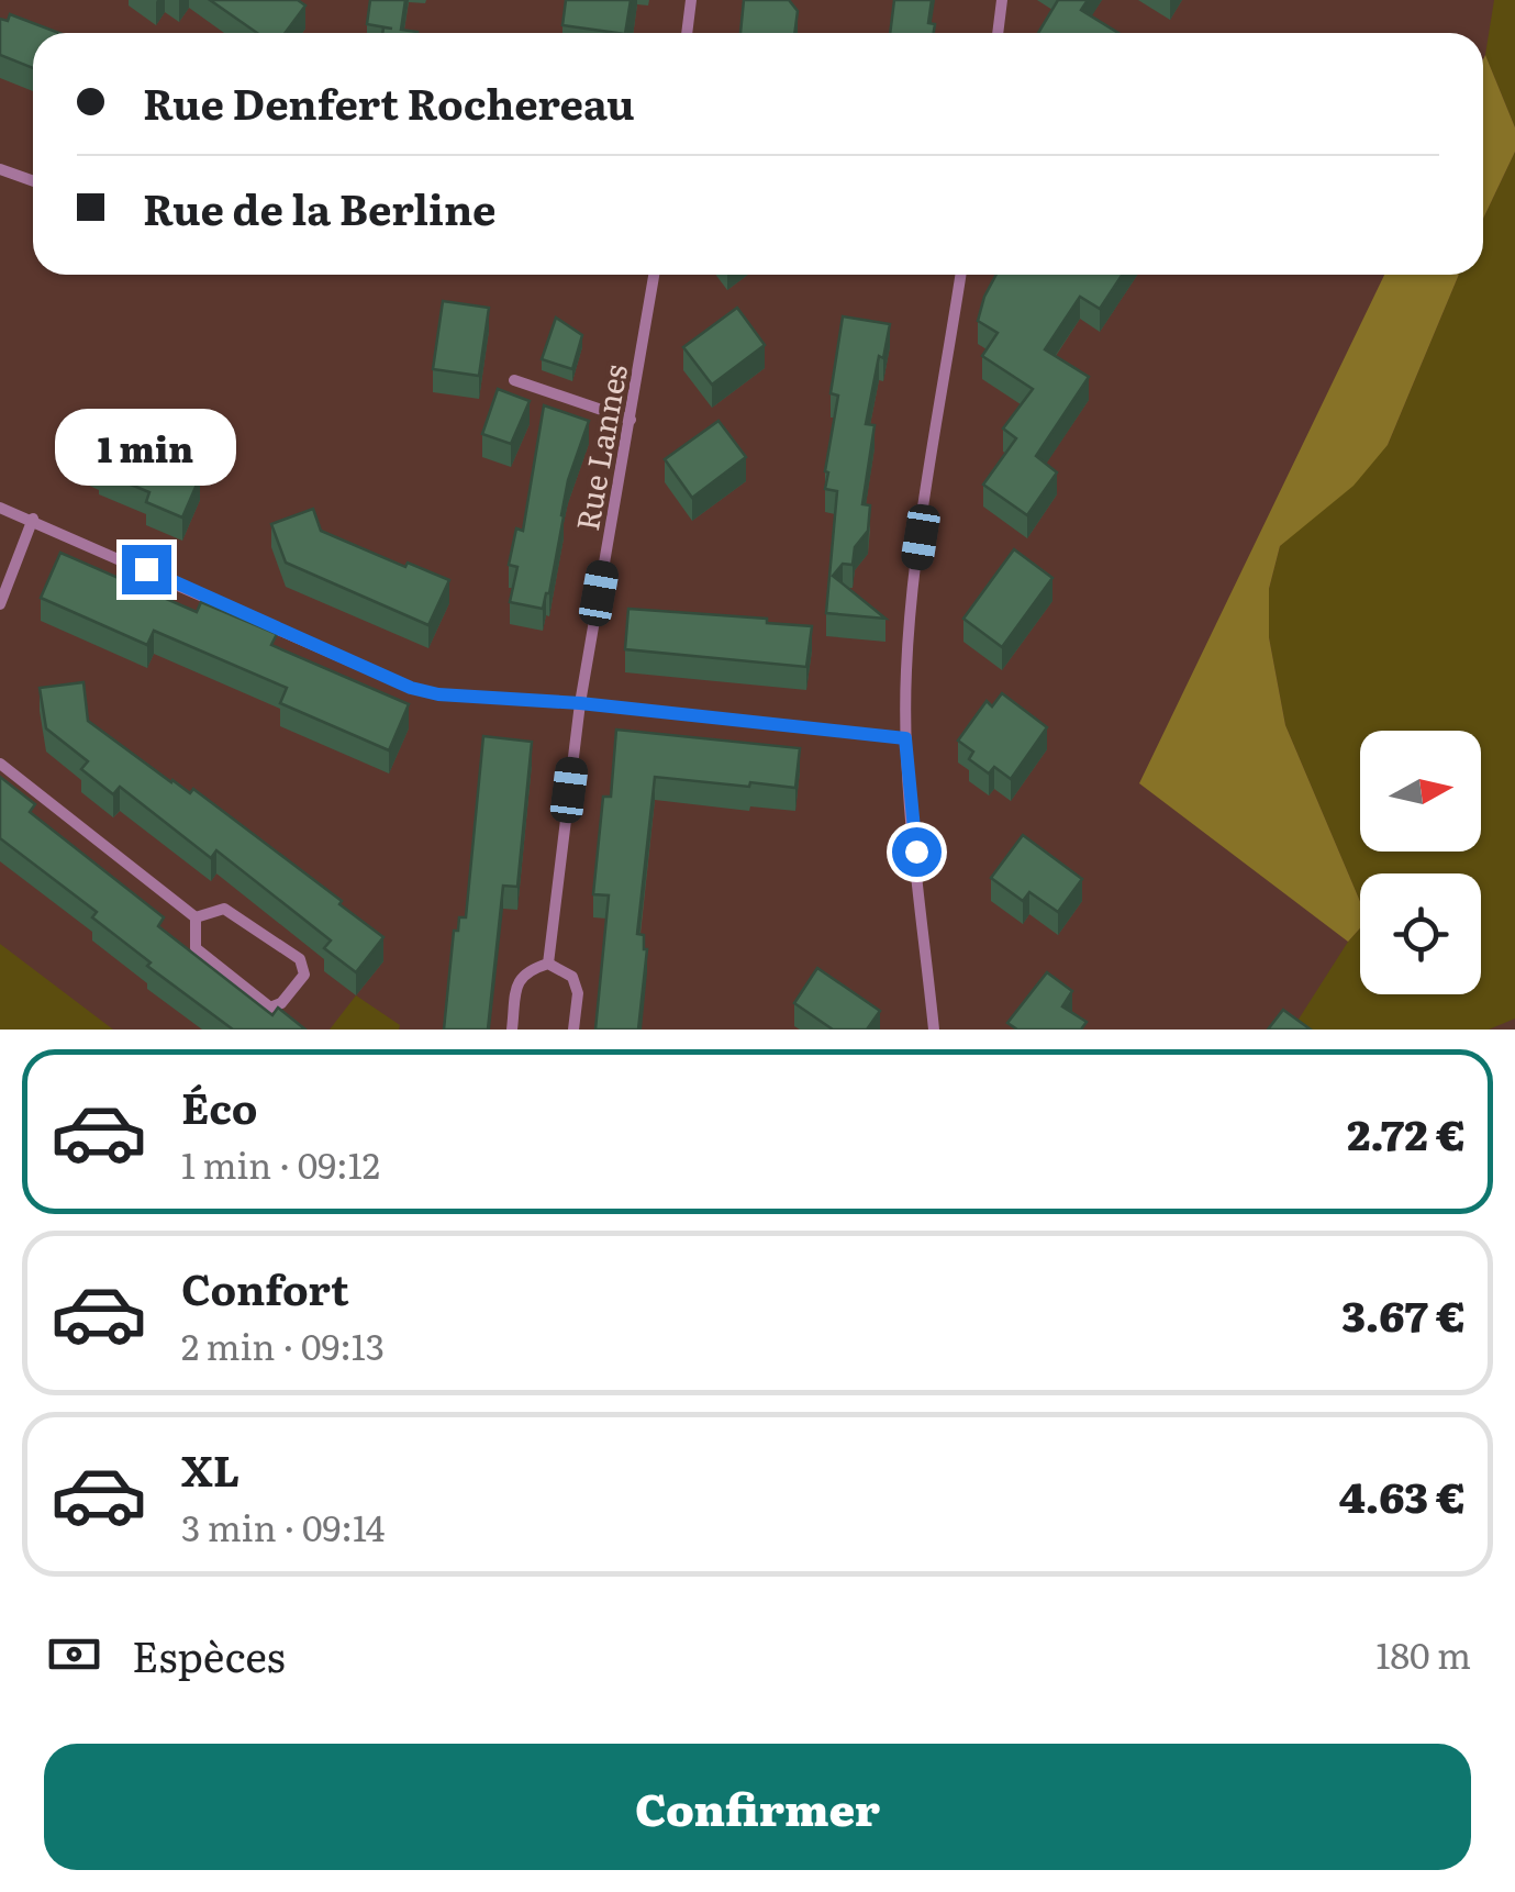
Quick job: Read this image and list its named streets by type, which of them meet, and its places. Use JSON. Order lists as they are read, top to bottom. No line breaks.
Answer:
{"streets":{"street":["Rue Lannes"]},"north":"right","page":{"banner":["Rue Denfert Rochereau","Rue de la Berline"],"bubble":"1 min","list":[{"name":"Éco","note":"1 min · 09:12","value":"2.72 €"},{"name":"Confort","note":"2 min · 09:13","value":"3.67 €"},{"name":"XL","note":"3 min · 09:14","value":"4.63 €"}],"pay":["Espèces","180 m"],"buttons":"Confirmer"}}
